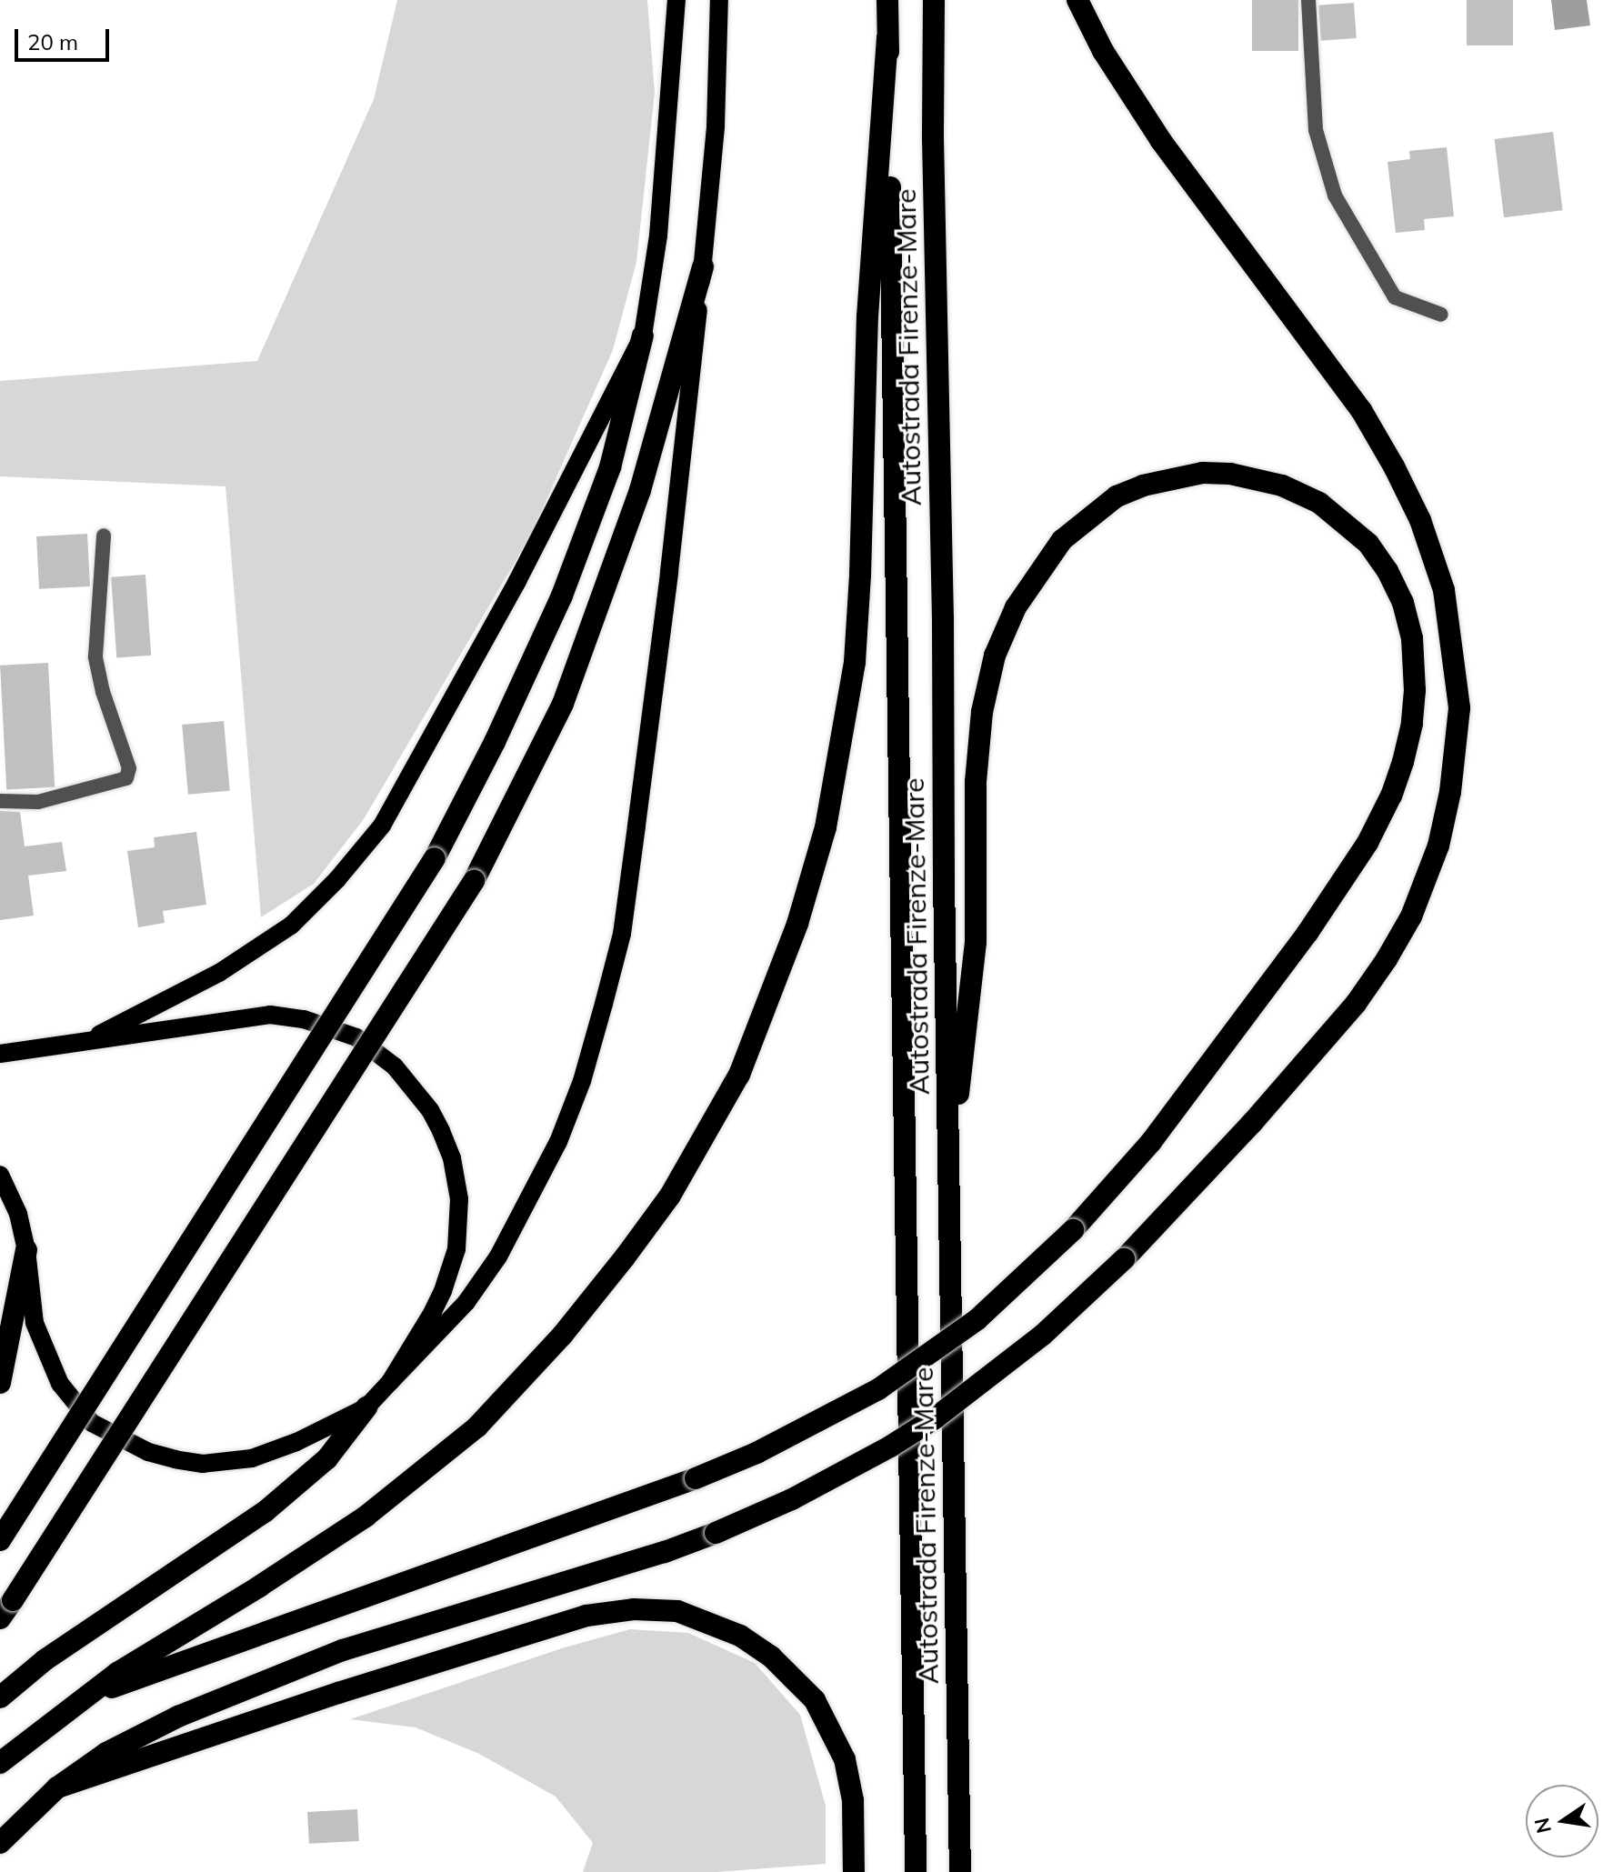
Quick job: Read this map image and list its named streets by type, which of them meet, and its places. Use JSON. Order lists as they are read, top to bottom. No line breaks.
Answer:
{"streets":{"highway":["Autostrada Firenze-Mare"]},"scale_bar":"20 m","north":"left"}
